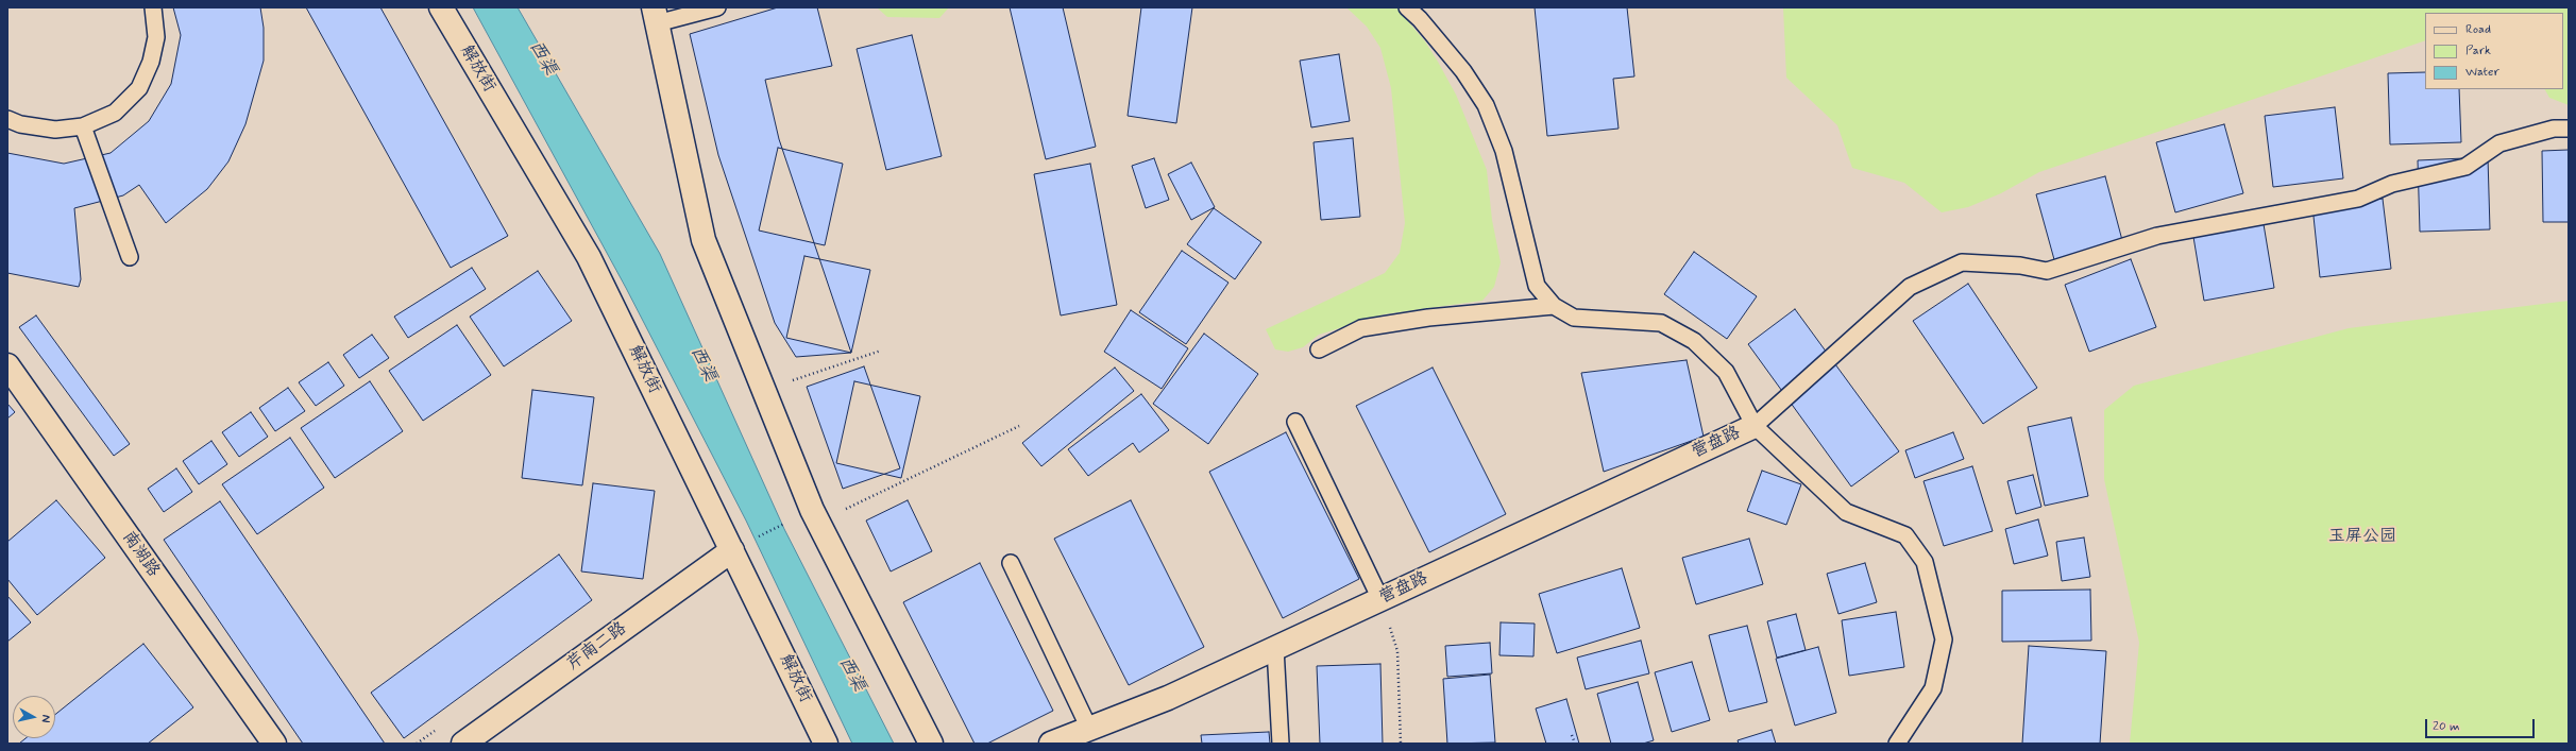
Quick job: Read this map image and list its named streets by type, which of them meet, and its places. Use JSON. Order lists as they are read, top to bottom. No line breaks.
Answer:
{"streets":{"street":["解放街","营盘路","南湖路","芹南二路"]},"crossings":[["解放街","芹南二路"]],"water":["西渠"],"parks":["玉屏公园"],"legend":["Road","Park","Water"],"scale_bar":"20 m","north":"right"}
